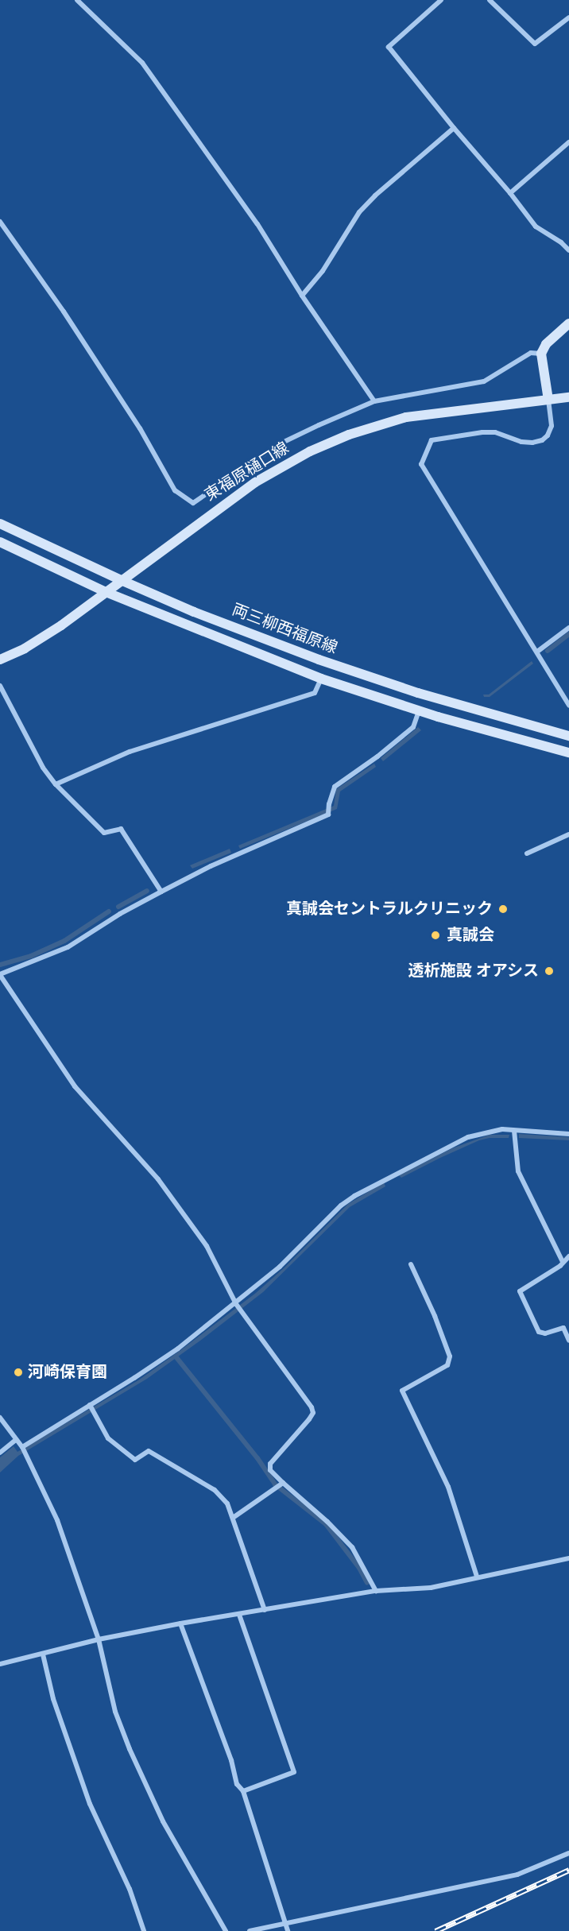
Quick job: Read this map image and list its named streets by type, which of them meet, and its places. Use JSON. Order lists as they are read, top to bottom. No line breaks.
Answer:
{"streets":{"main road":["東福原樋口線","両三柳西福原線"]},"crossings":[["東福原樋口線","両三柳西福原線"]],"places":["真誠会セントラルクリニック","真誠会","透析施設 オアシス","河崎保育園"]}
